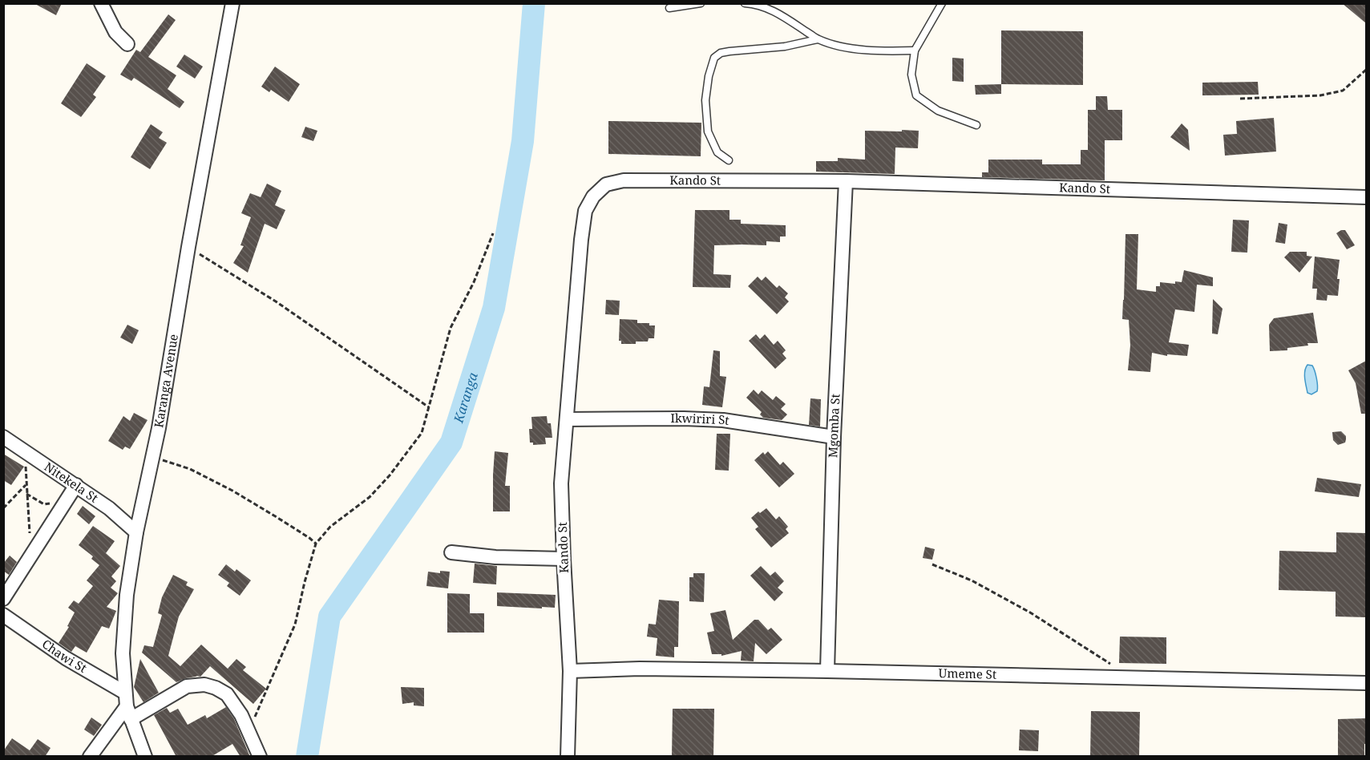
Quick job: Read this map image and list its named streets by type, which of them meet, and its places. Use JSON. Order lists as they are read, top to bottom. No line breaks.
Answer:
{"streets":{"street":["Kando St","Karanga Avenue","Ikwiriri St","Mgomba St","Nitekela St","Chawi St","Umeme St"]},"crossings":[["Kando St","Ikwiriri St"],["Kando St","Mgomba St"],["Kando St","Umeme St"],["Karanga Avenue","Nitekela St"],["Karanga Avenue","Chawi St"],["Ikwiriri St","Mgomba St"],["Mgomba St","Umeme St"]],"water":["Karanga"]}
